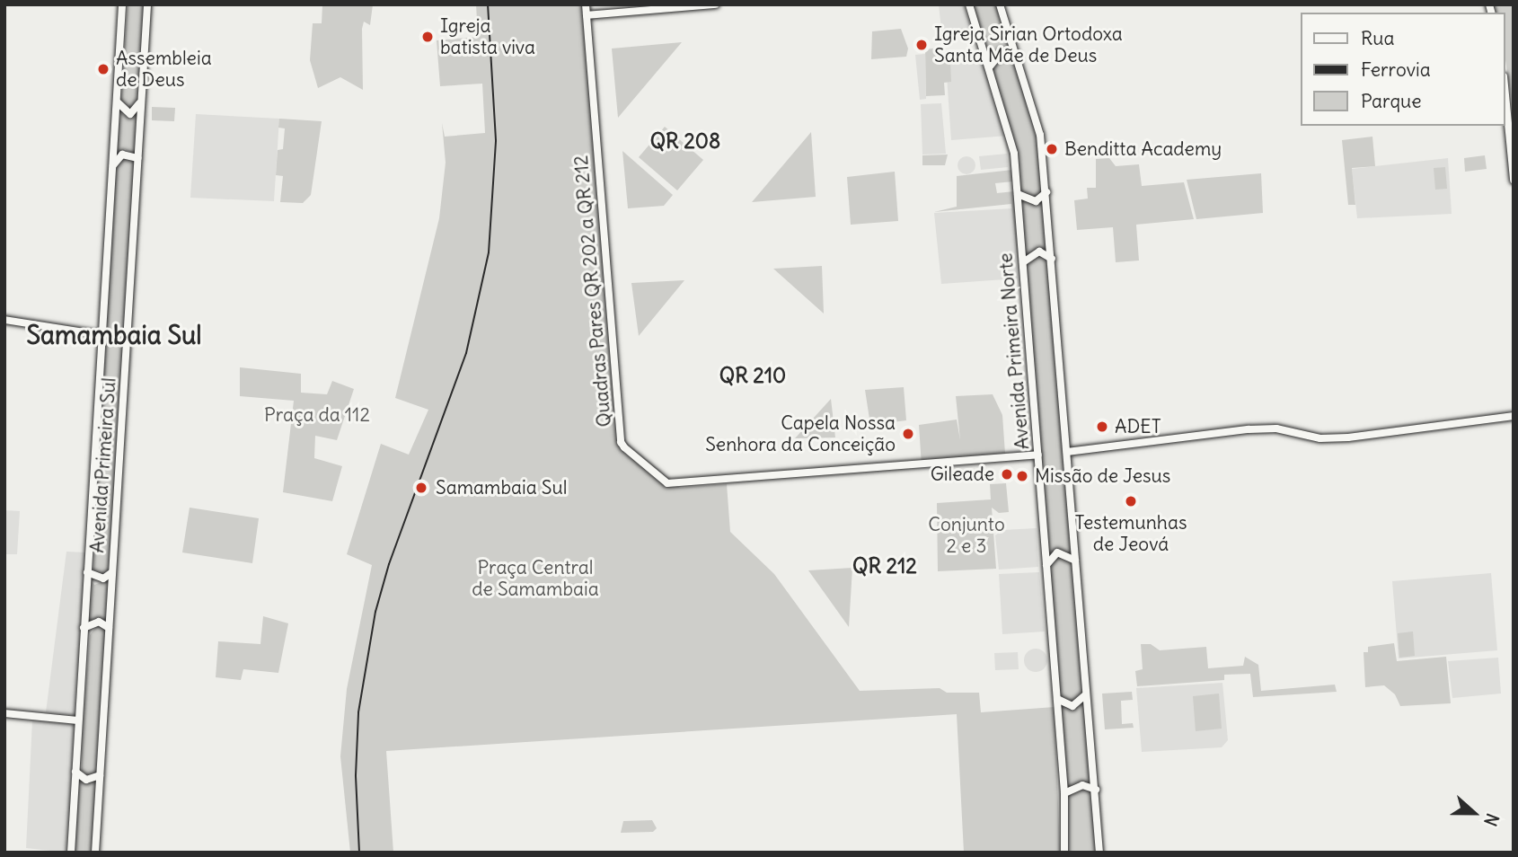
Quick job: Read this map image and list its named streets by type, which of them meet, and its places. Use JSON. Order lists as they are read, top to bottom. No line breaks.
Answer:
{"streets":{"main road":["Quadras Pares QR 202 a QR 212","Avenida Primeira Norte","Avenida Primeira Sul"]},"crossings":[["Quadras Pares QR 202 a QR 212","Avenida Primeira Norte"]],"districts":["QR 208","Samambaia Sul","QR 210","QR 212"],"parks":["Praça da 112","Conjunto 2 e 3","Praça Central de Samambaia"],"places":["Igreja batista viva","Igreja Sirian Ortodoxa Santa Mãe de Deus","Assembleia de Deus","Benditta Academy","ADET","Capela Nossa Senhora da Conceição","Gileade","Missão de Jesus","Samambaia Sul","Testemunhas de Jeová"],"legend":["Rua","Ferrovia","Parque"],"north":"right"}
